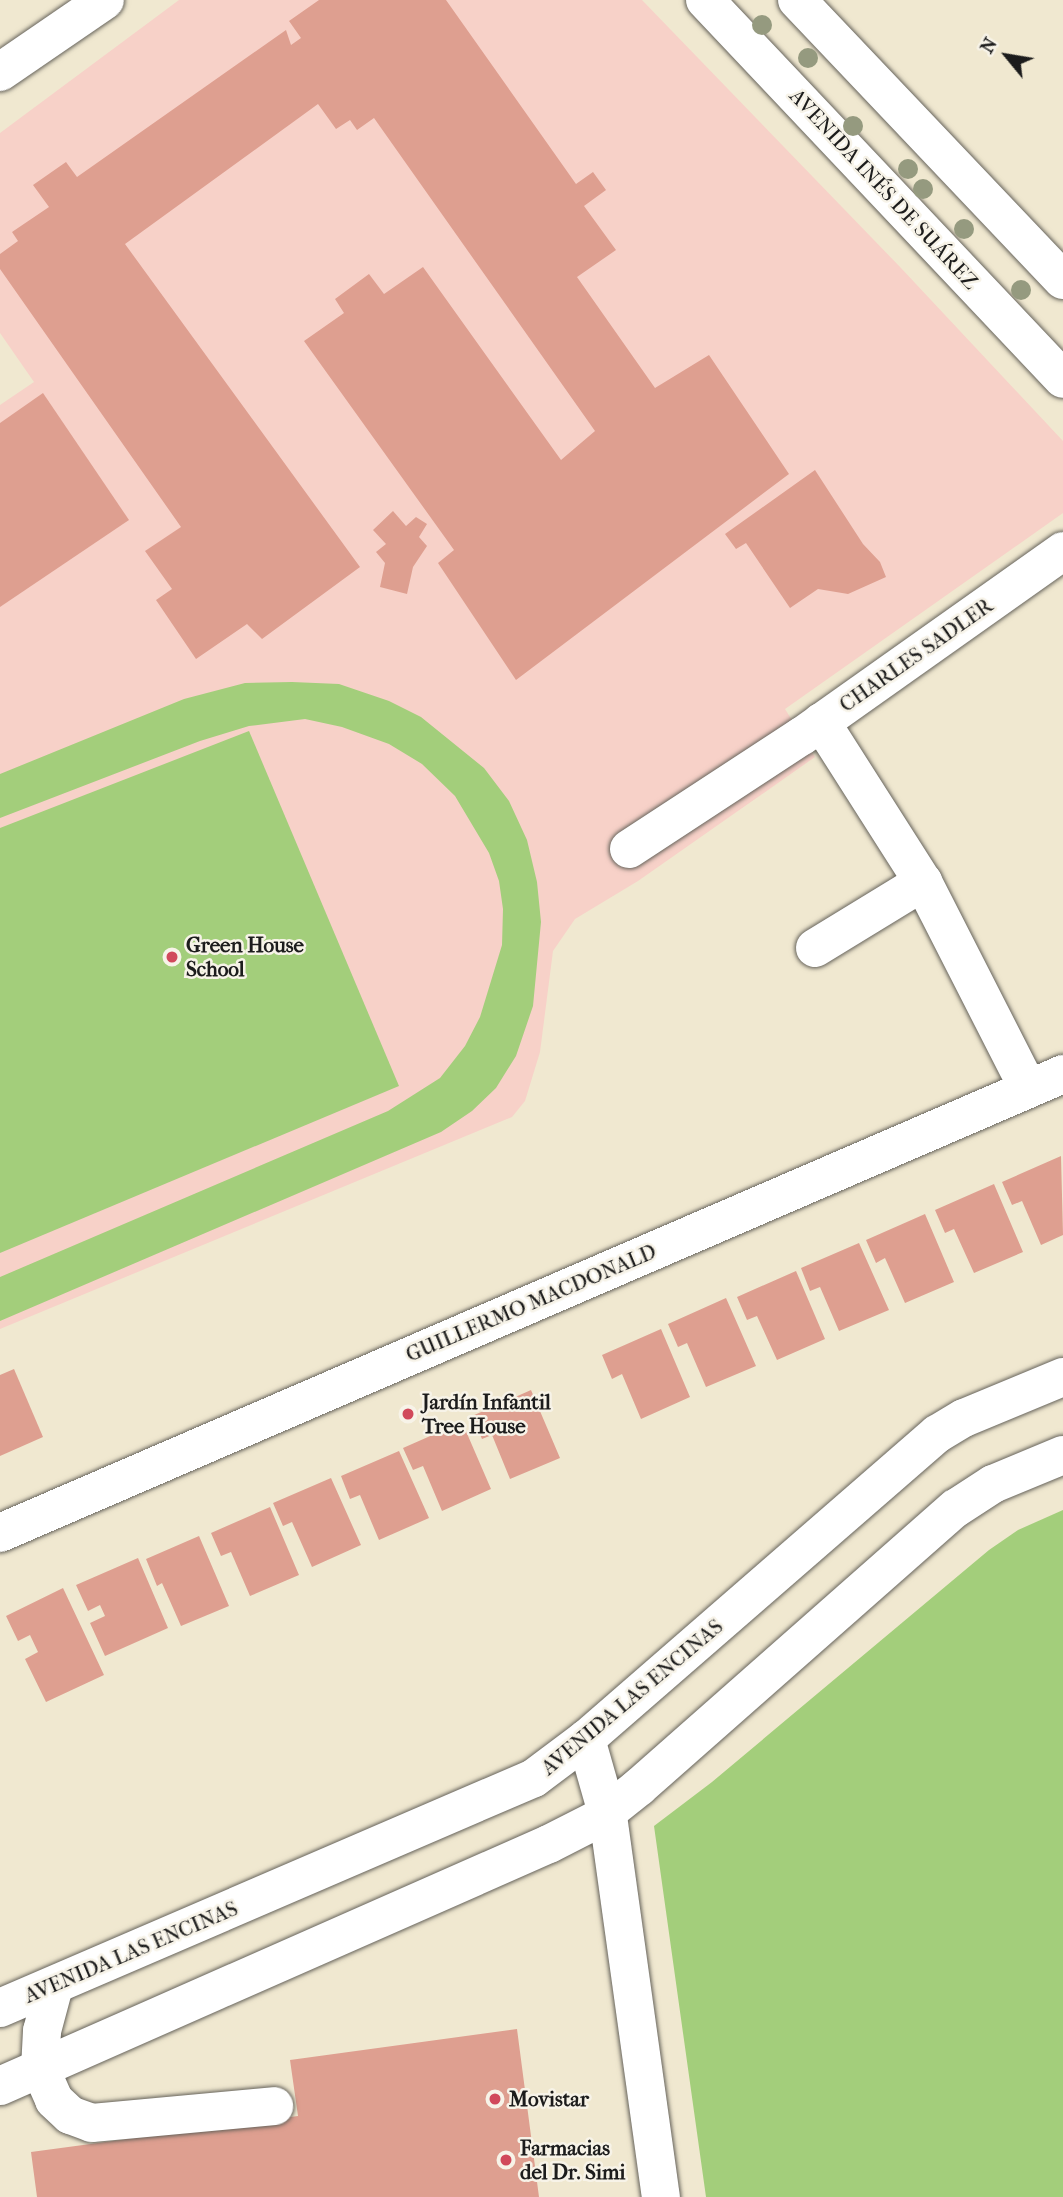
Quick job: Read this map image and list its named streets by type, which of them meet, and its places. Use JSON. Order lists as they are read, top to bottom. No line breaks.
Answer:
{"streets":{"street":["AVENIDA INÉS DE SUÁREZ","CHARLES SADLER","GUILLERMO MACDONALD","AVENIDA LAS ENCINAS"]},"crossings":[["CHARLES SADLER","GUILLERMO MACDONALD"]],"places":["Green House School","Jardín Infantil Tree House","Movistar","Farmacias del Dr. Simi"],"north":"top left"}
